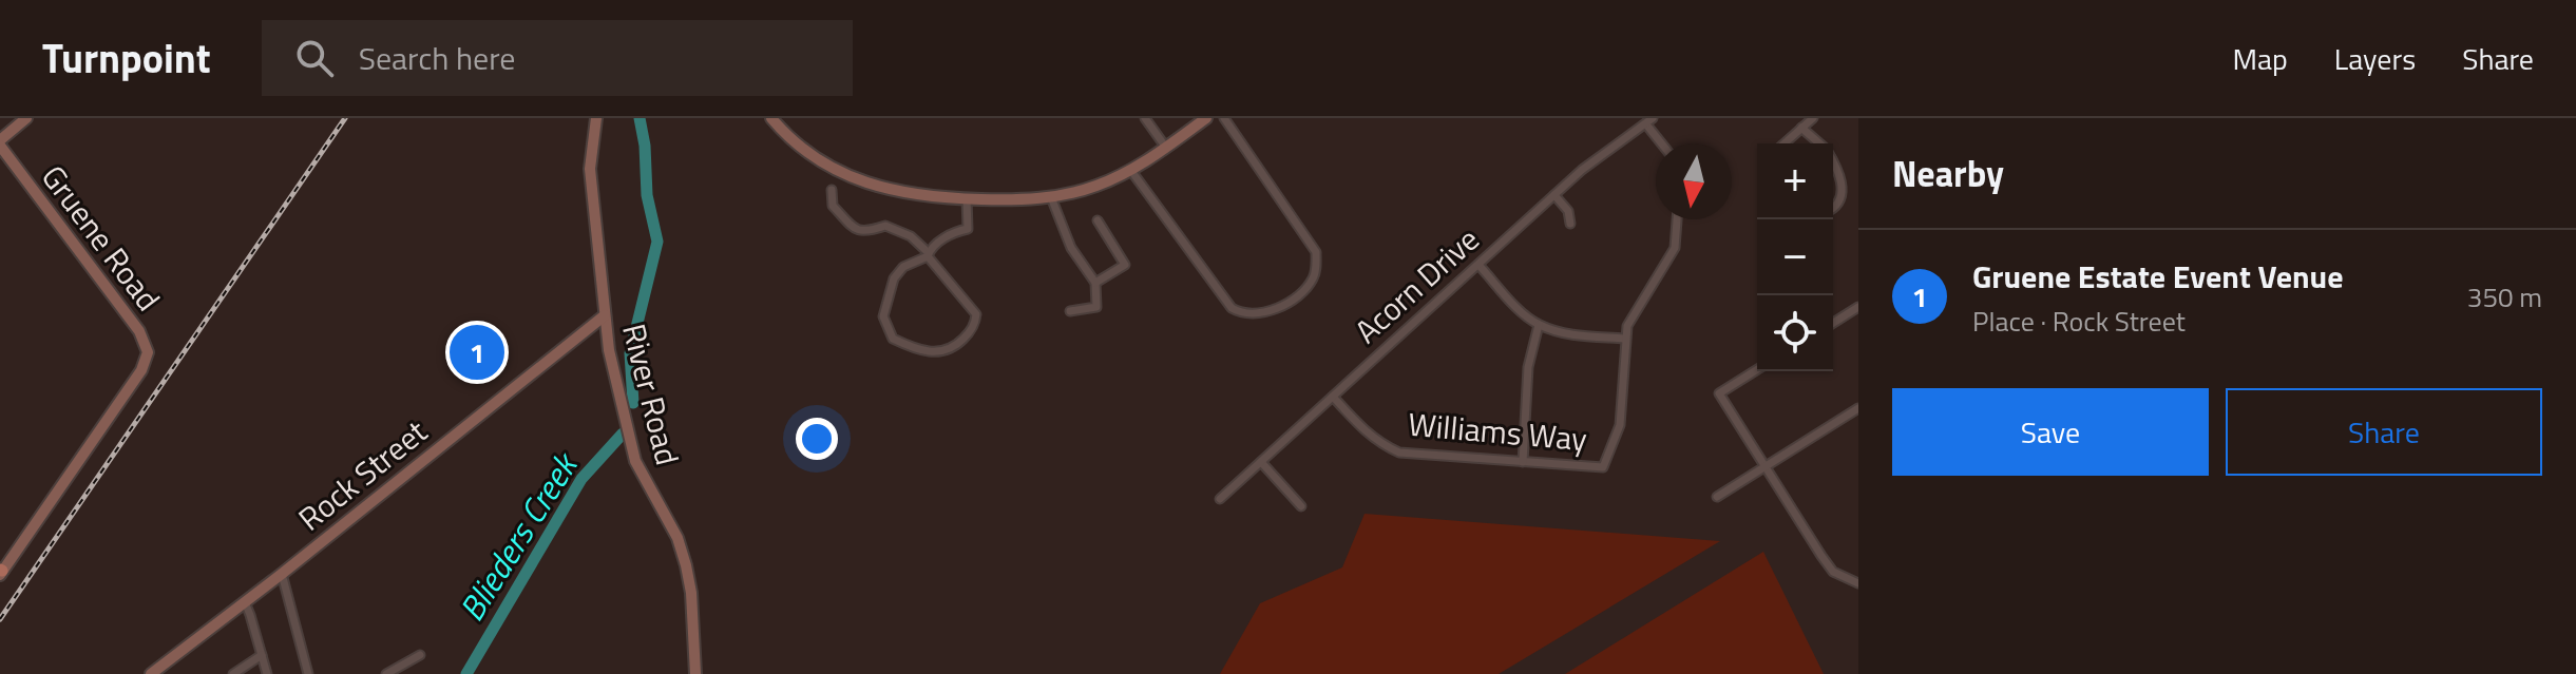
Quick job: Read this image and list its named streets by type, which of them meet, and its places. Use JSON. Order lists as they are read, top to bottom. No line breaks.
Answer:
{"streets":{"street":["Gruene Road","Acorn Drive","River Road","Williams Way","Rock Street"]},"crossings":[["Acorn Drive","Williams Way"],["River Road","Rock Street"]],"water":["Blieders Creek"],"north":"bottom","page":{"header":"Turnpoint","search":"Search here","nav":["Map","Layers","Share"],"heading":"Nearby","map_buttons":["+","−"],"list":[{"mark":"1","name":"Gruene Estate Event Venue","note":"Place · Rock Street","value":"350 m"}],"pins":"1","buttons":["Save","Share"]}}
